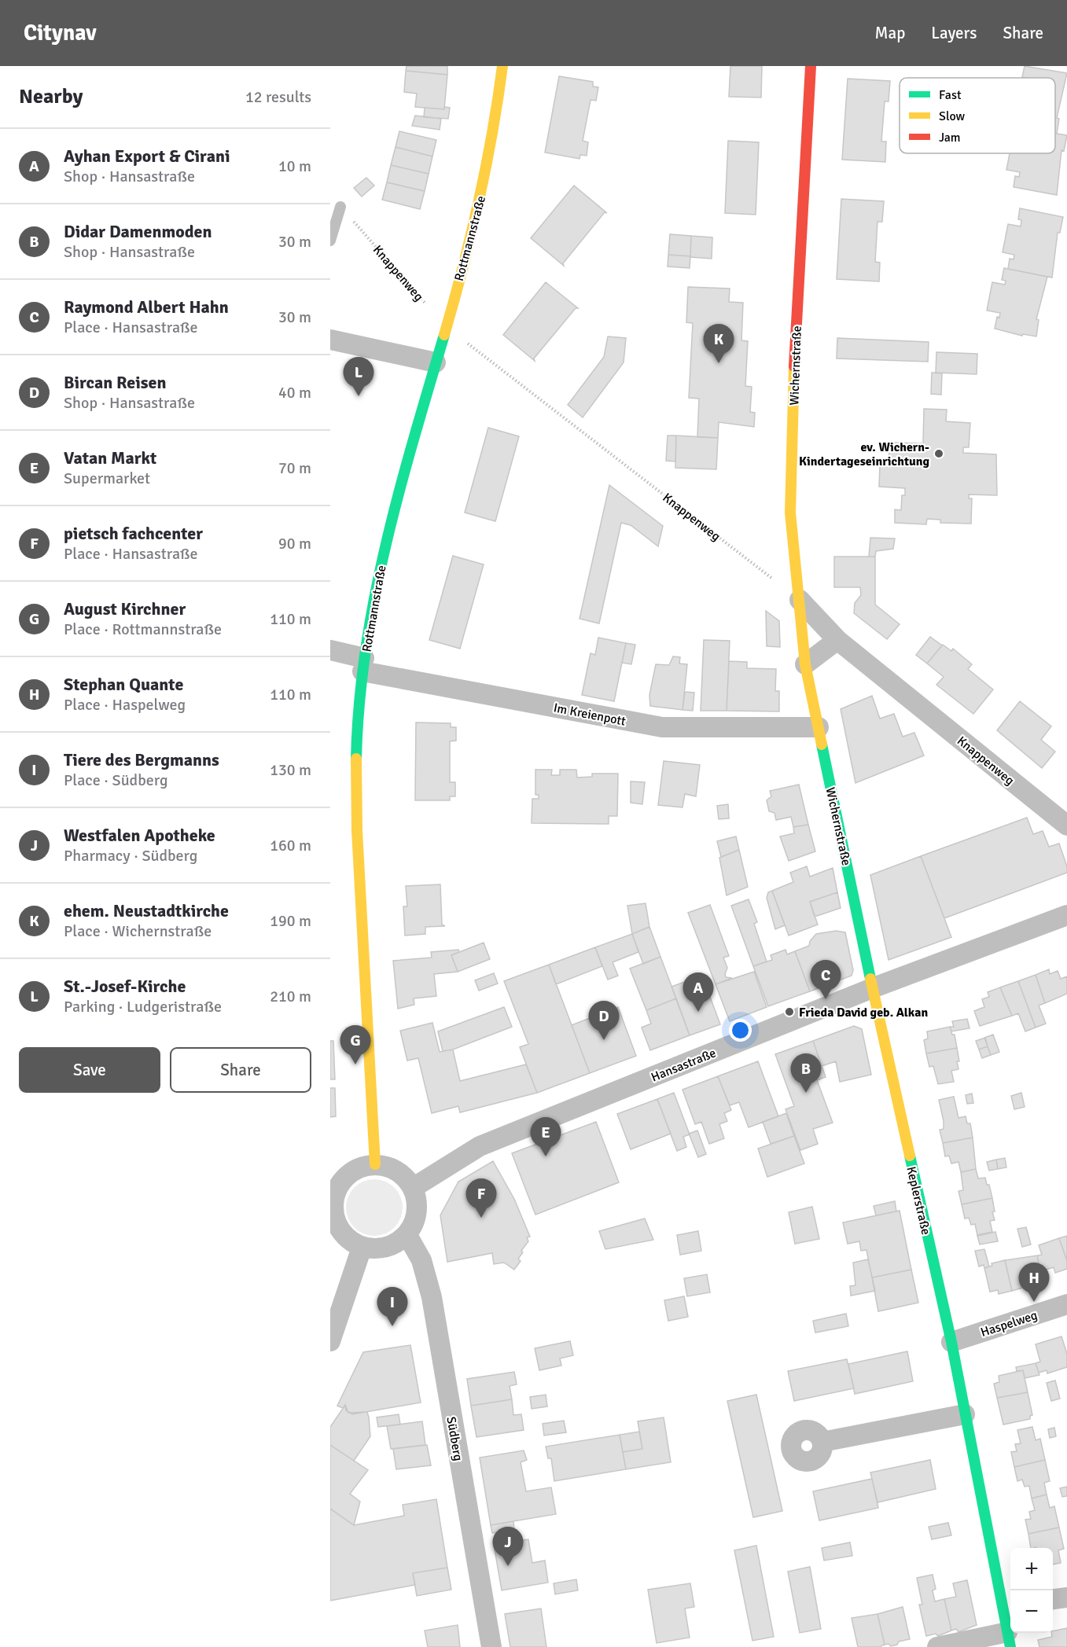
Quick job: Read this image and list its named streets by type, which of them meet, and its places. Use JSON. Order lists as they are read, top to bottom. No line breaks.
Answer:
{"streets":{"street":["Rottmannstraße","Knappenweg","Wichernstraße","Im Kreienpott","Hansastraße","Keplerstraße","Haspelweg","Südberg"]},"crossings":[["Rottmannstraße","Knappenweg"],["Rottmannstraße","Im Kreienpott"],["Rottmannstraße","Hansastraße"],["Rottmannstraße","Südberg"],["Knappenweg","Wichernstraße"],["Wichernstraße","Im Kreienpott"],["Wichernstraße","Hansastraße"],["Wichernstraße","Keplerstraße"],["Hansastraße","Keplerstraße"],["Hansastraße","Südberg"],["Keplerstraße","Haspelweg"]],"places":["ev. Wichern- Kindertageseinrichtung","Frieda David geb. Alkan"],"legend":["Fast","Slow","Jam"],"page":{"header":"Citynav","nav":["Map","Layers","Share"],"heading":["Nearby","12 results"],"list":[{"mark":"A","name":"Ayhan Export & Cirani","note":"Shop · Hansastraße","value":"10 m"},{"mark":"B","name":"Didar Damenmoden","note":"Shop · Hansastraße","value":"30 m"},{"mark":"C","name":"Raymond Albert Hahn","note":"Place · Hansastraße","value":"30 m"},{"mark":"D","name":"Bircan Reisen","note":"Shop · Hansastraße","value":"40 m"},{"mark":"E","name":"Vatan Markt","note":"Supermarket","value":"70 m"},{"mark":"F","name":"pietsch fachcenter","note":"Place · Hansastraße","value":"90 m"},{"mark":"G","name":"August Kirchner","note":"Place · Rottmannstraße","value":"110 m"},{"mark":"H","name":"Stephan Quante","note":"Place · Haspelweg","value":"110 m"},{"mark":"I","name":"Tiere des Bergmanns","note":"Place · Südberg","value":"130 m"},{"mark":"J","name":"Westfalen Apotheke","note":"Pharmacy · Südberg","value":"160 m"},{"mark":"K","name":"ehem. Neustadtkirche","note":"Place · Wichernstraße","value":"190 m"},{"mark":"L","name":"St.-Josef-Kirche","note":"Parking · Ludgeristraße","value":"210 m"}],"pins":["K","L","C","A","D","G","B","E","F","H","I","J"],"buttons":["Save","Share"],"map_buttons":["+","−"]}}
